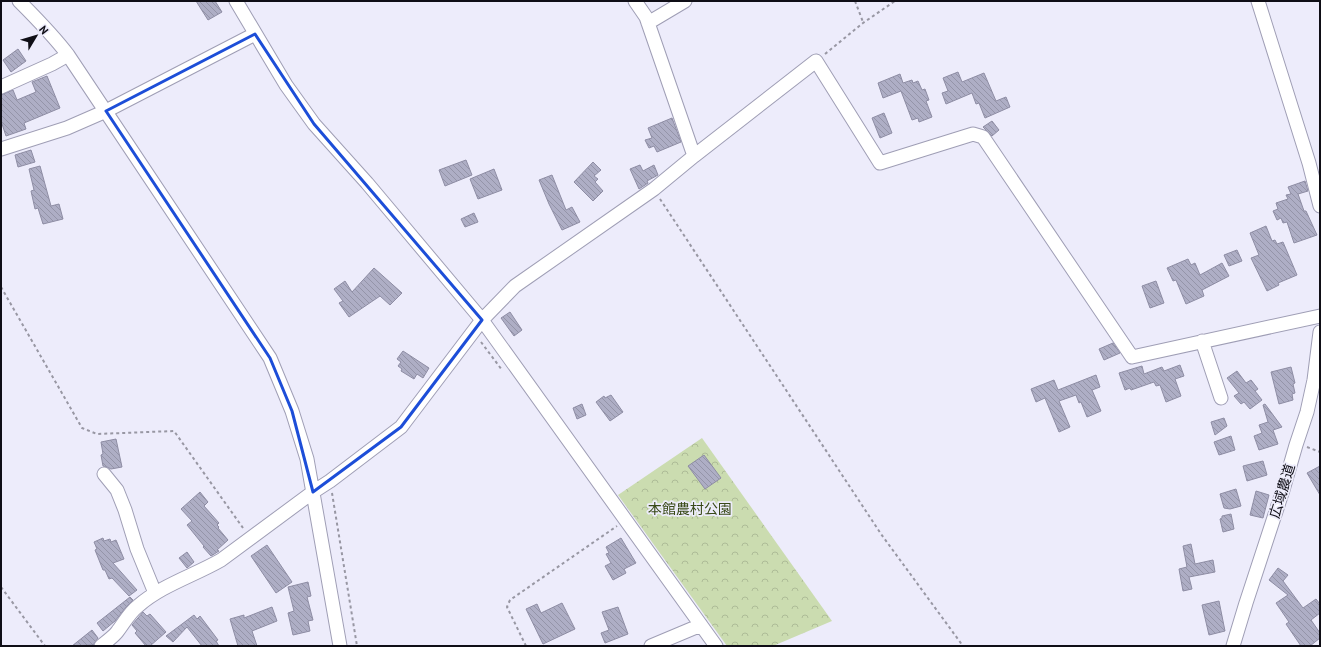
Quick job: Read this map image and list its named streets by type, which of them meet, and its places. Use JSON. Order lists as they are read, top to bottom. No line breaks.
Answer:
{"streets":{"street":["広域農道"]},"parks":["本館農村公園"],"north":"top right"}
